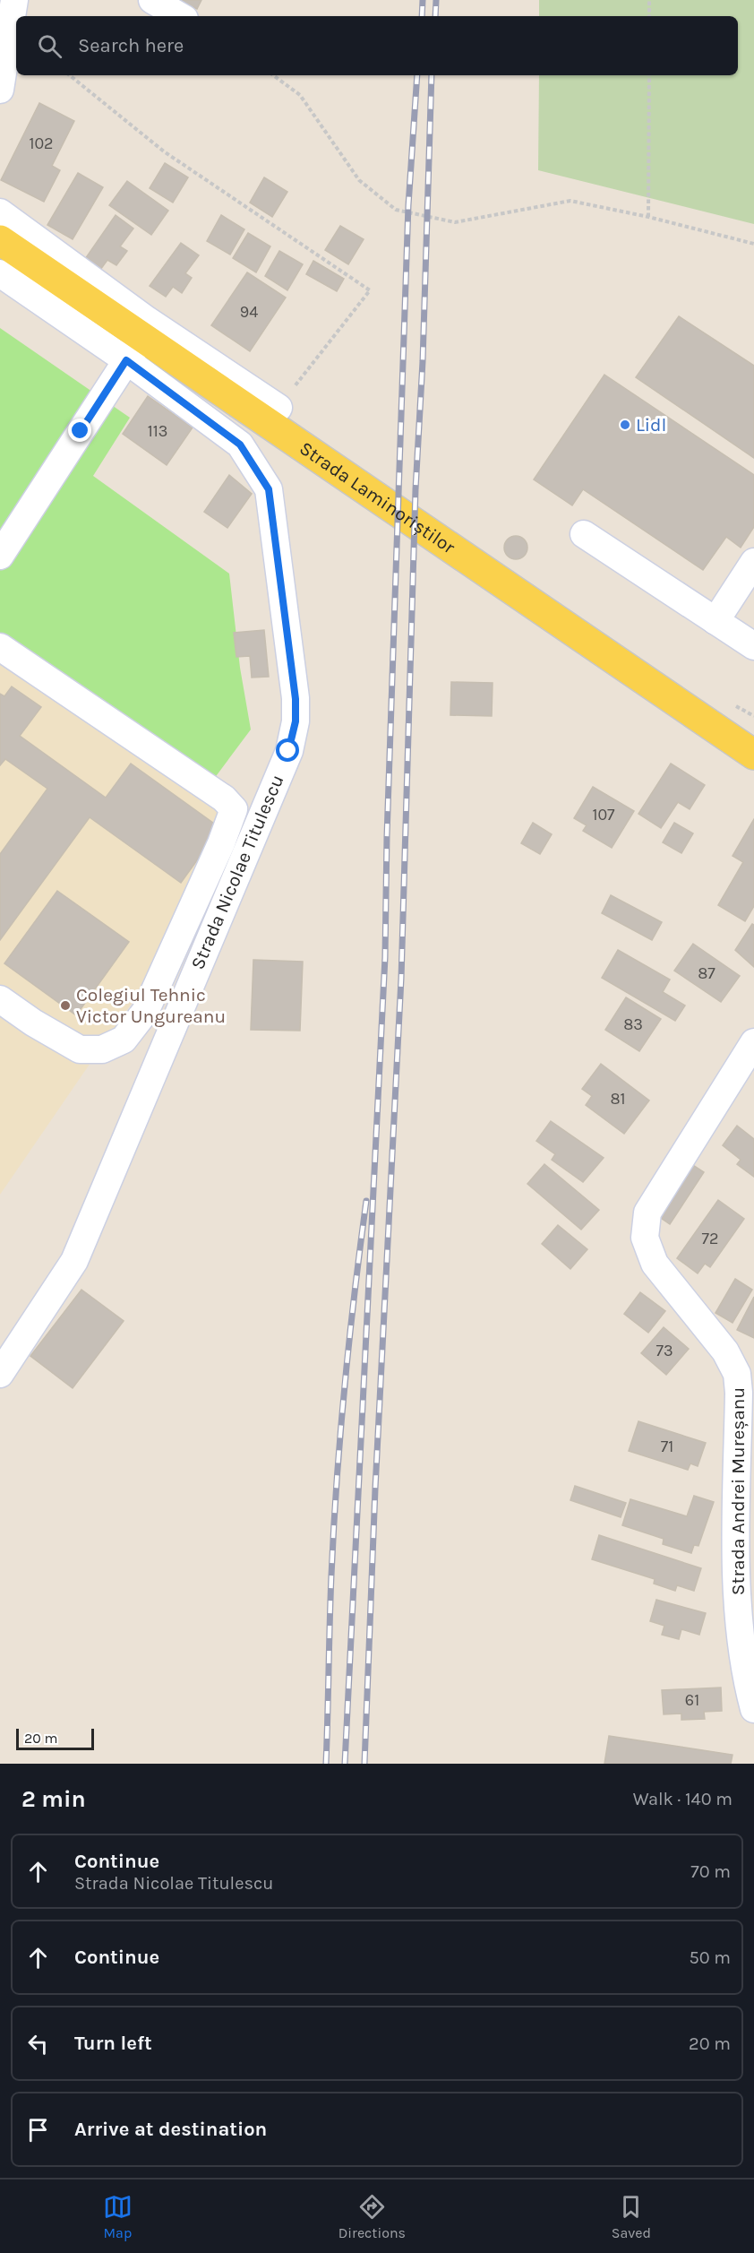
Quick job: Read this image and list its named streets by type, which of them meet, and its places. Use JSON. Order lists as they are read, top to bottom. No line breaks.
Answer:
{"streets":{"main road":["Strada Laminoriștilor"],"street":["Strada Nicolae Titulescu","Strada Andrei Mureșanu"]},"crossings":[["Strada Laminoriștilor","Strada Nicolae Titulescu"]],"places":["Lidl","Colegiul Tehnic Victor Ungureanu"],"house_numbers":["102","94","113","107","87","83","81","72","73","71","61"],"scale_bar":"20 m","page":{"search":"Search here","scale":"20 m","heading":["2 min","Walk · 140 m"],"list":[["Continue","Strada Nicolae Titulescu","70 m"],["Continue","50 m"],["Turn left","20 m"],"Arrive at destination"],"nav":["Map","Directions","Saved"]}}
